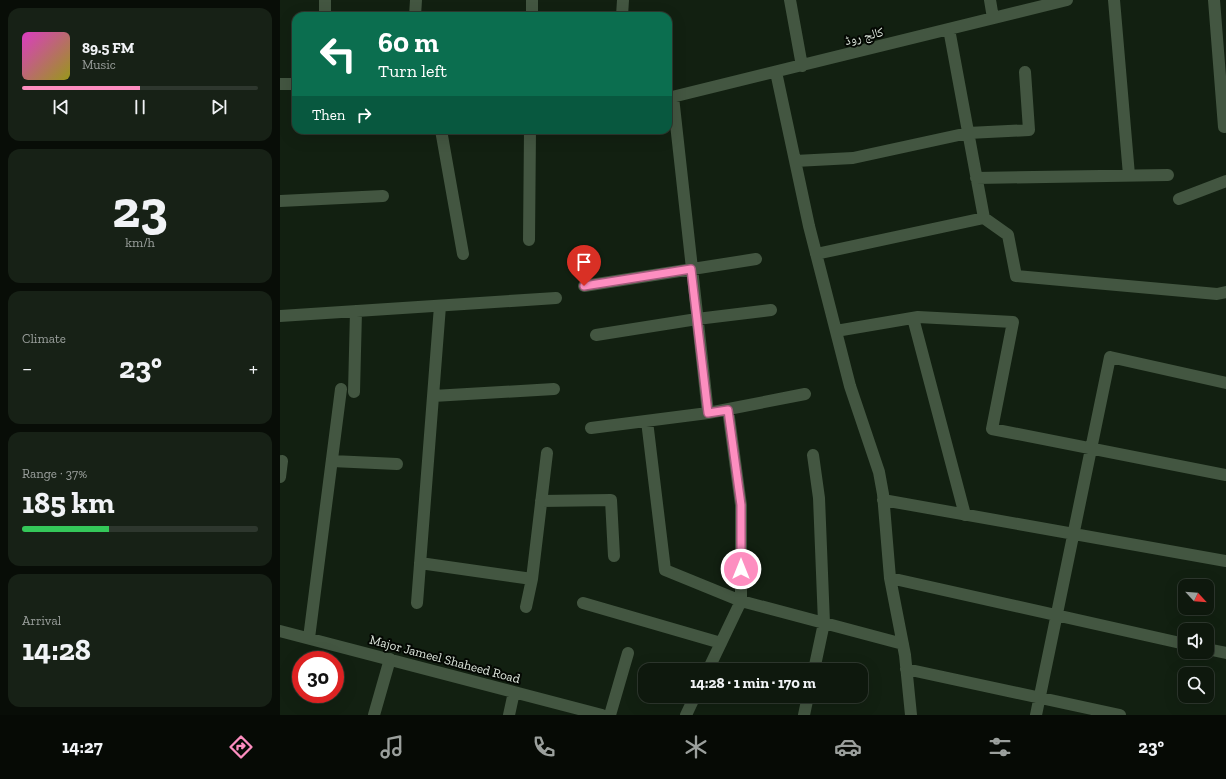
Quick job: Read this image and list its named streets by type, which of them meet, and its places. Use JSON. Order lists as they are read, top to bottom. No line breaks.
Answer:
{"streets":{"street":["کالج روڈ","Major Jameel Shaheed Road"]},"north":"bottom right","page":{"turn":["60 m","Turn left"],"song":["89.5 FM","Music"],"then":"Then","tile":[["23","km/h"],"Climate",["Range · 37%","185 km"],["Arrival","14:28"]],"heat":["−","23°","+"],"limit":"30","trip":"14:28 · 1 min · 170 m","tabs":["14:27","23°"]}}
